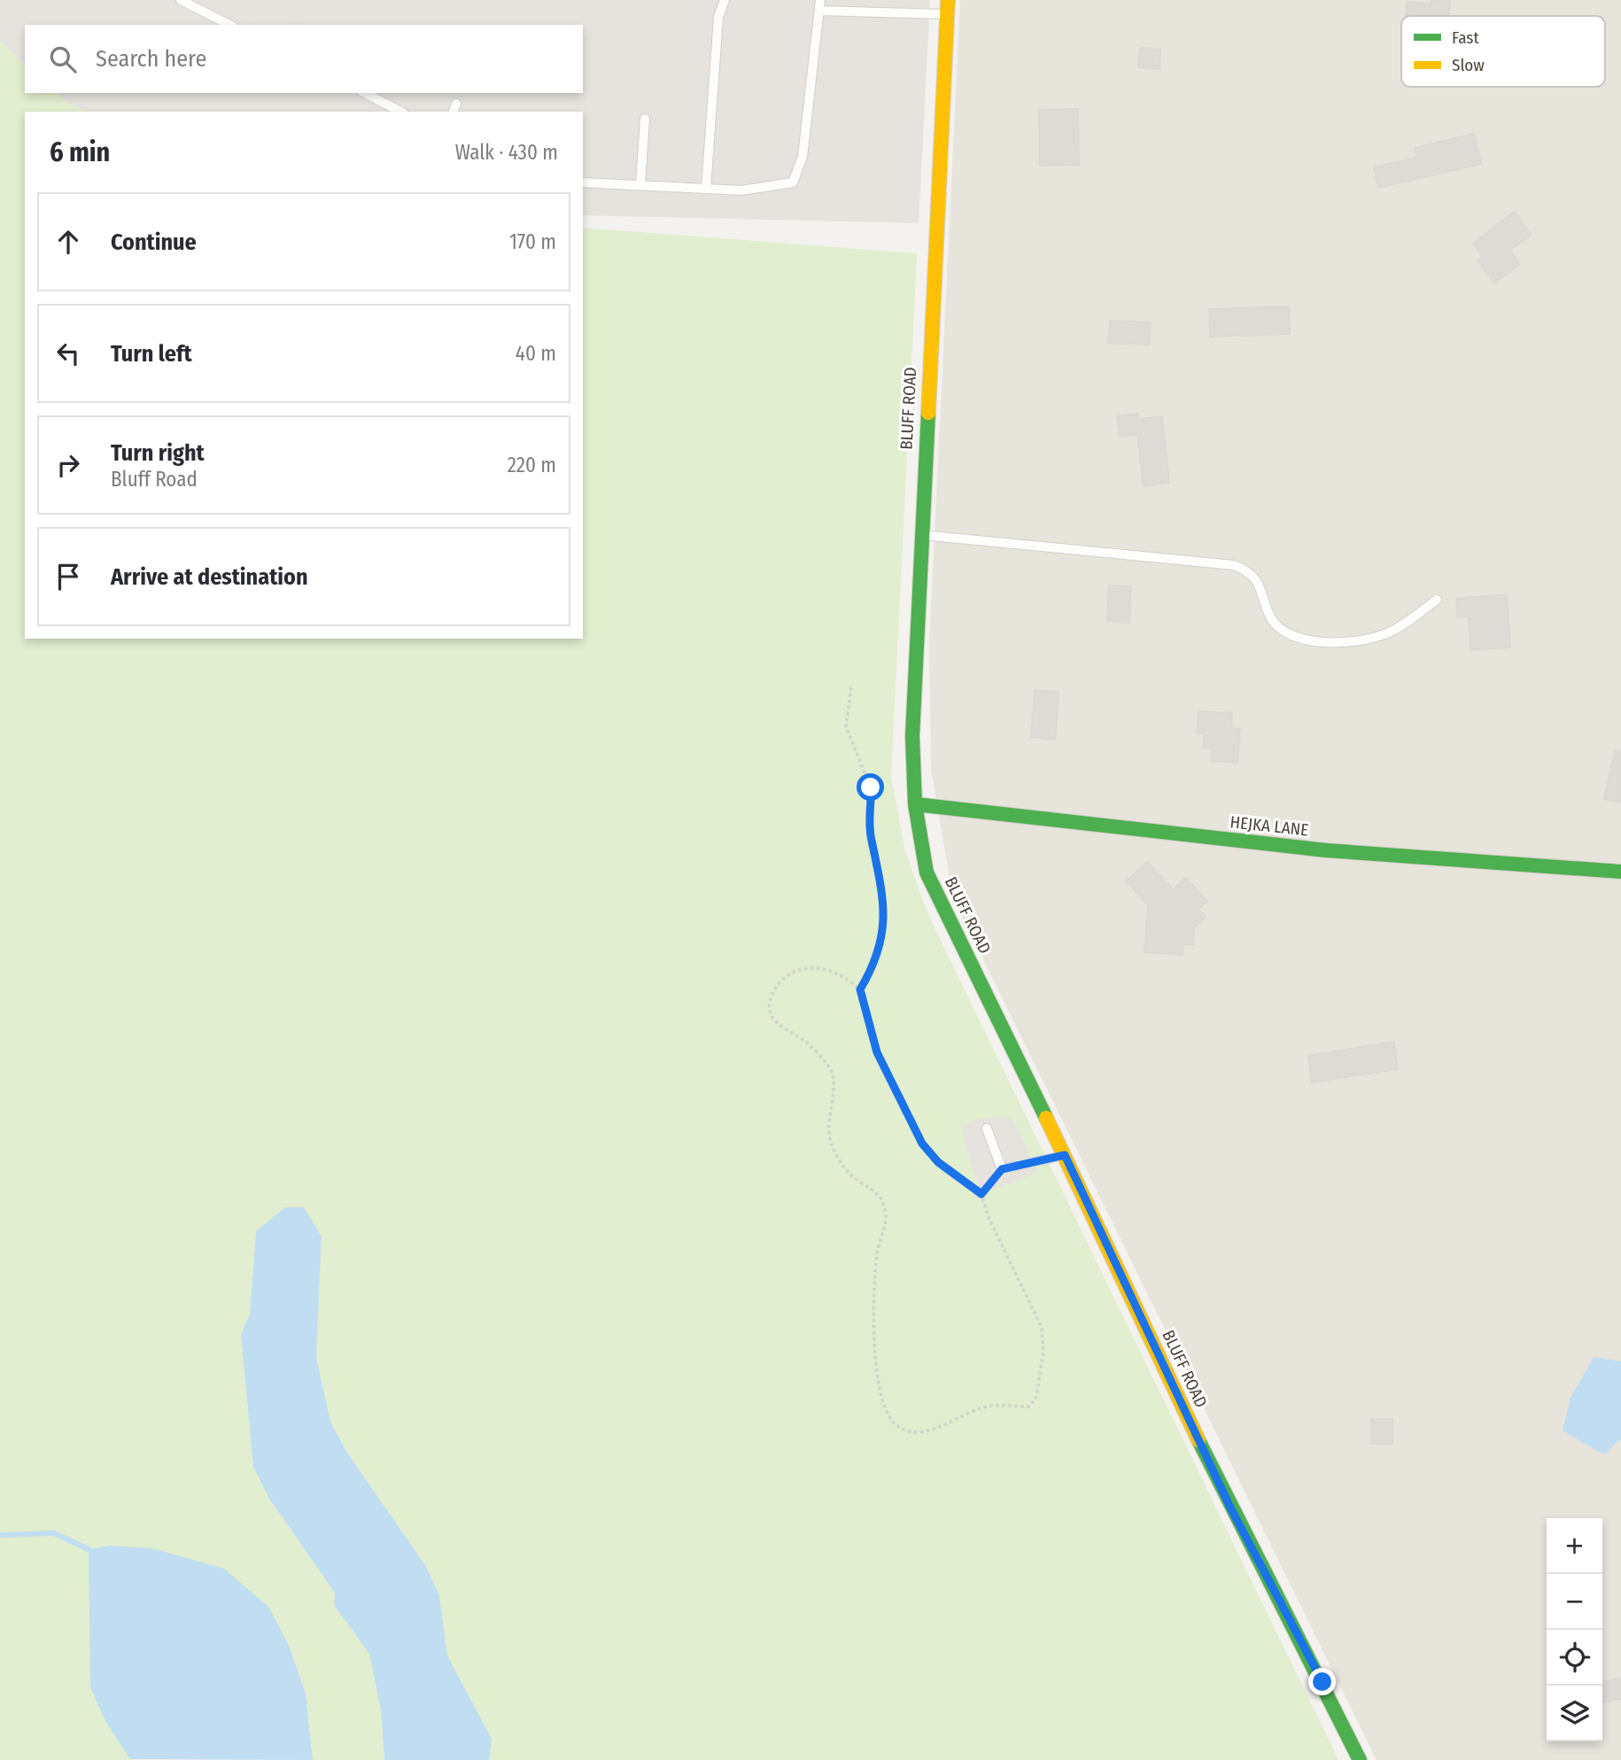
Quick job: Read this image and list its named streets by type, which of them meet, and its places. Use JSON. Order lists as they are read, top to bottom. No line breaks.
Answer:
{"streets":{"street":["BLUFF ROAD","HEJKA LANE"]},"crossings":[["BLUFF ROAD","HEJKA LANE"]],"legend":["Fast","Slow"],"page":{"search":"Search here","heading":["6 min","Walk · 430 m"],"list":[["Continue","170 m"],["Turn left","40 m"],["Turn right","Bluff Road","220 m"],"Arrive at destination"],"map_buttons":["+","−"]}}
